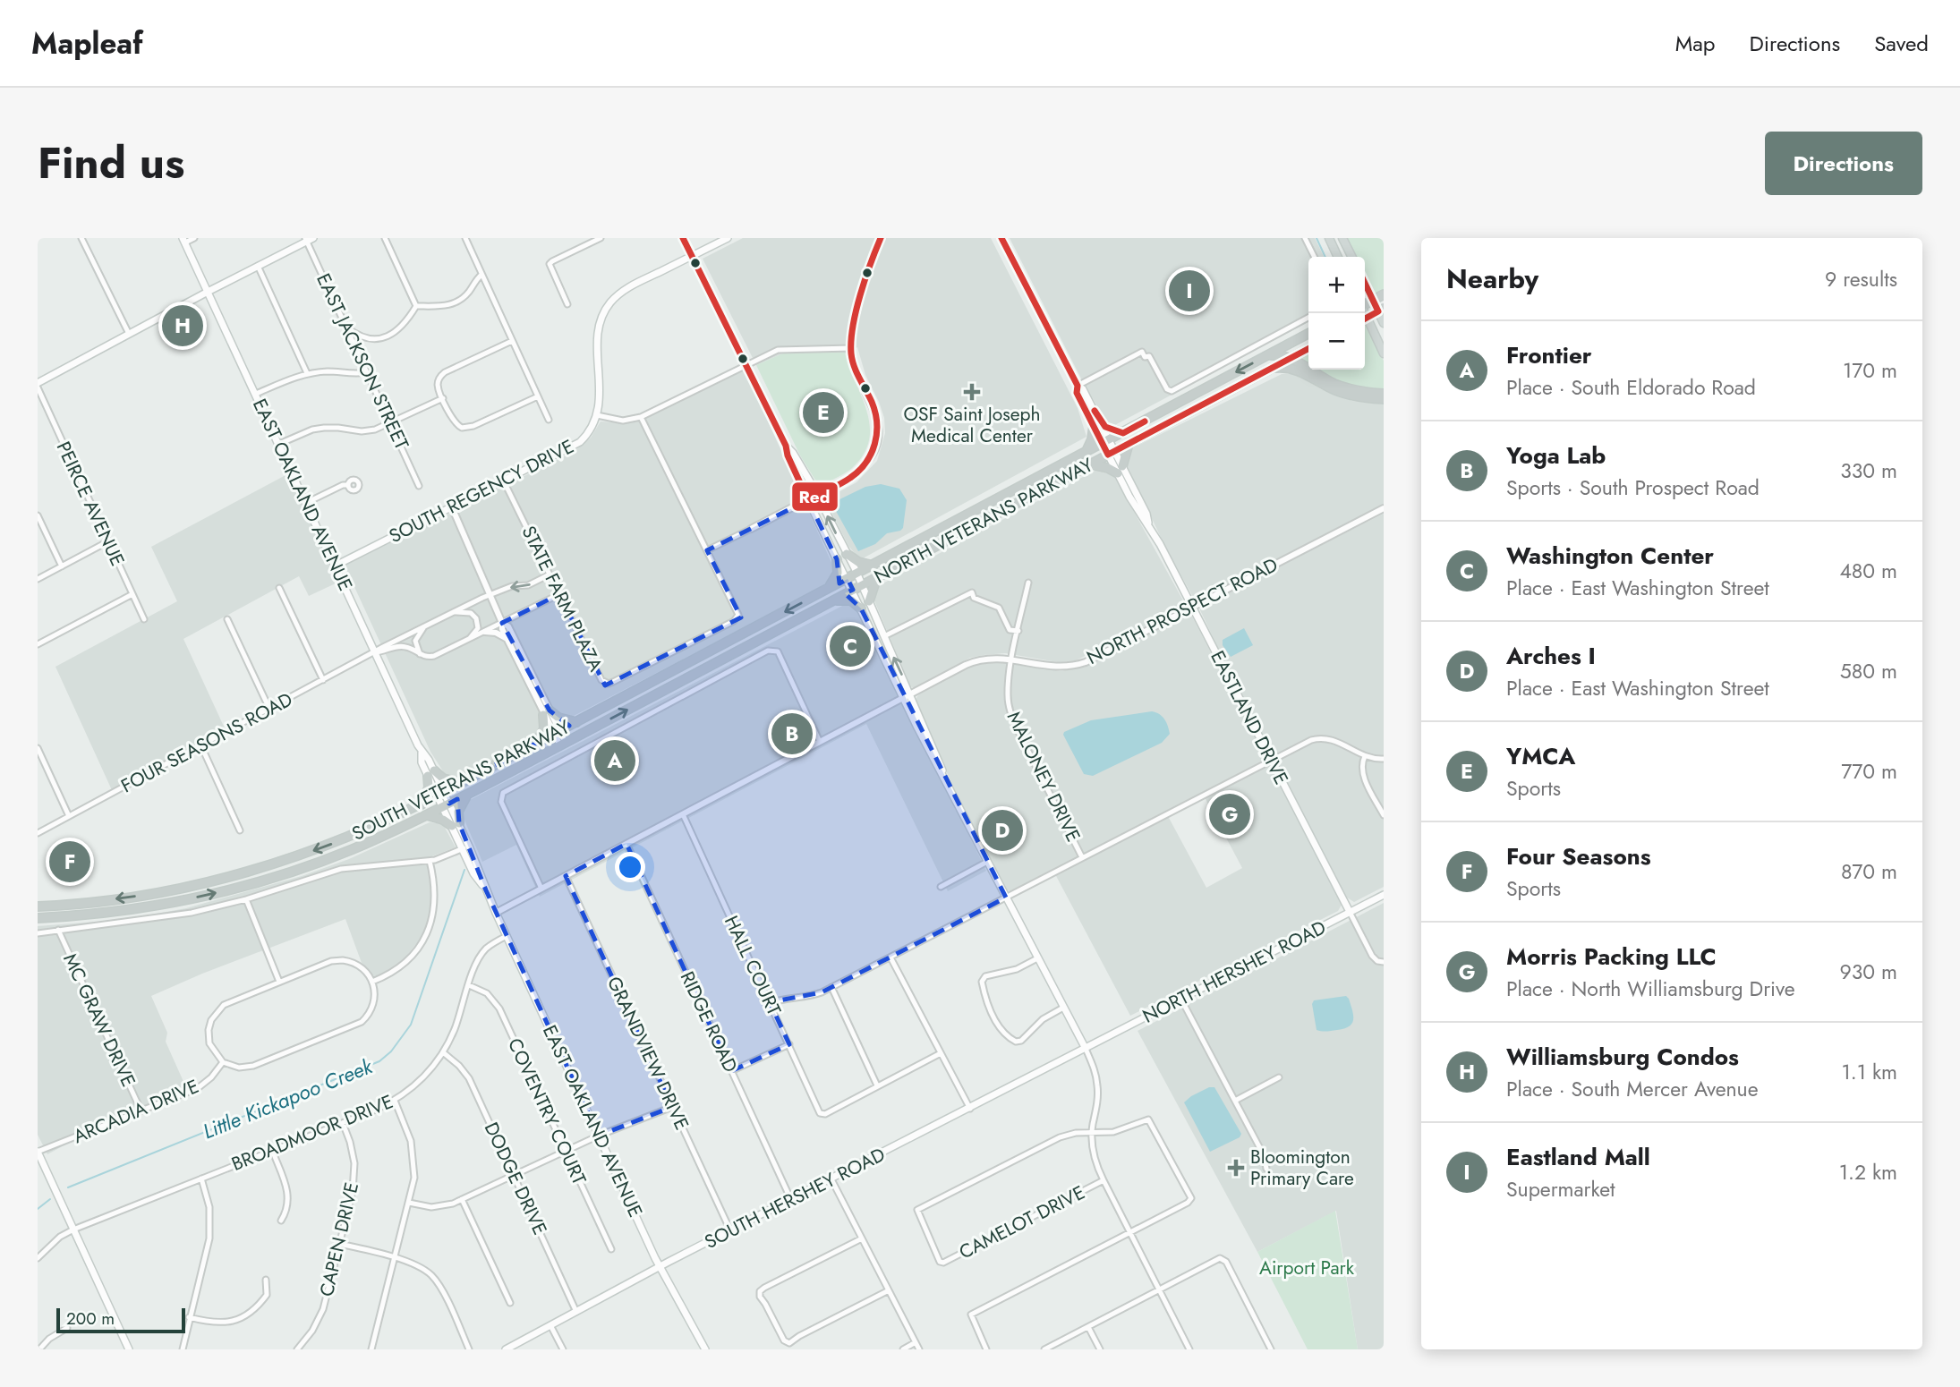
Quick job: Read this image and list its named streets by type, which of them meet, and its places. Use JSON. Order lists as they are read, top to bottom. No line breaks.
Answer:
{"streets":{"highway":["NORTH VETERANS PARKWAY","SOUTH VETERANS PARKWAY"],"main road":["SOUTH REGENCY DRIVE","EAST OAKLAND AVENUE","EASTLAND DRIVE","NORTH HERSHEY ROAD","SOUTH HERSHEY ROAD"],"street":["EAST JACKSON STREET","PEIRCE AVENUE","STATE FARM PLAZA","NORTH PROSPECT ROAD","FOUR SEASONS ROAD","MALONEY DRIVE","HALL COURT","MC GRAW DRIVE","RIDGE ROAD","GRANDVIEW DRIVE","ARCADIA DRIVE","COVENTRY COURT","BROADMOOR DRIVE","DODGE DRIVE","CAMELOT DRIVE","CAPEN DRIVE"]},"crossings":[["SOUTH REGENCY DRIVE","EAST OAKLAND AVENUE"],["SOUTH REGENCY DRIVE","STATE FARM PLAZA"],["EAST OAKLAND AVENUE","NORTH PROSPECT ROAD"],["EAST OAKLAND AVENUE","FOUR SEASONS ROAD"],["EAST OAKLAND AVENUE","SOUTH VETERANS PARKWAY"],["EAST OAKLAND AVENUE","BROADMOOR DRIVE"],["EAST OAKLAND AVENUE","SOUTH HERSHEY ROAD"],["NORTH VETERANS PARKWAY","EASTLAND DRIVE"],["NORTH VETERANS PARKWAY","SOUTH VETERANS PARKWAY"],["STATE FARM PLAZA","FOUR SEASONS ROAD"],["NORTH PROSPECT ROAD","EASTLAND DRIVE"],["NORTH PROSPECT ROAD","MALONEY DRIVE"],["NORTH PROSPECT ROAD","HALL COURT"],["NORTH PROSPECT ROAD","RIDGE ROAD"],["NORTH PROSPECT ROAD","GRANDVIEW DRIVE"],["EASTLAND DRIVE","NORTH HERSHEY ROAD"],["NORTH HERSHEY ROAD","SOUTH HERSHEY ROAD"],["MC GRAW DRIVE","ARCADIA DRIVE"],["RIDGE ROAD","SOUTH HERSHEY ROAD"],["GRANDVIEW DRIVE","SOUTH HERSHEY ROAD"],["COVENTRY COURT","BROADMOOR DRIVE"],["BROADMOOR DRIVE","DODGE DRIVE"],["BROADMOOR DRIVE","CAPEN DRIVE"],["DODGE DRIVE","SOUTH HERSHEY ROAD"]],"water":["Little Kickapoo Creek"],"parks":["Airport Park"],"places":{"health":["OSF Saint Joseph Medical Center","Bloomington Primary Care"]},"lines":["transit line Red"],"scale_bar":"200 m","page":{"header":"Mapleaf","nav":["Map","Directions","Saved"],"title":"Find us","buttons":"Directions","heading":["Nearby","9 results"],"map_buttons":["+","−"],"pins":["I","H","E","C","B","A","G","D","F"],"list":[{"mark":"A","name":"Frontier","note":"Place · South Eldorado Road","value":"170 m"},{"mark":"B","name":"Yoga Lab","note":"Sports · South Prospect Road","value":"330 m"},{"mark":"C","name":"Washington Center","note":"Place · East Washington Street","value":"480 m"},{"mark":"D","name":"Arches I","note":"Place · East Washington Street","value":"580 m"},{"mark":"E","name":"YMCA","note":"Sports","value":"770 m"},{"mark":"F","name":"Four Seasons","note":"Sports","value":"870 m"},{"mark":"G","name":"Morris Packing LLC","note":"Place · North Williamsburg Drive","value":"930 m"},{"mark":"H","name":"Williamsburg Condos","note":"Place · South Mercer Avenue","value":"1.1 km"},{"mark":"I","name":"Eastland Mall","note":"Supermarket","value":"1.2 km"}],"scale":"200 m"}}
